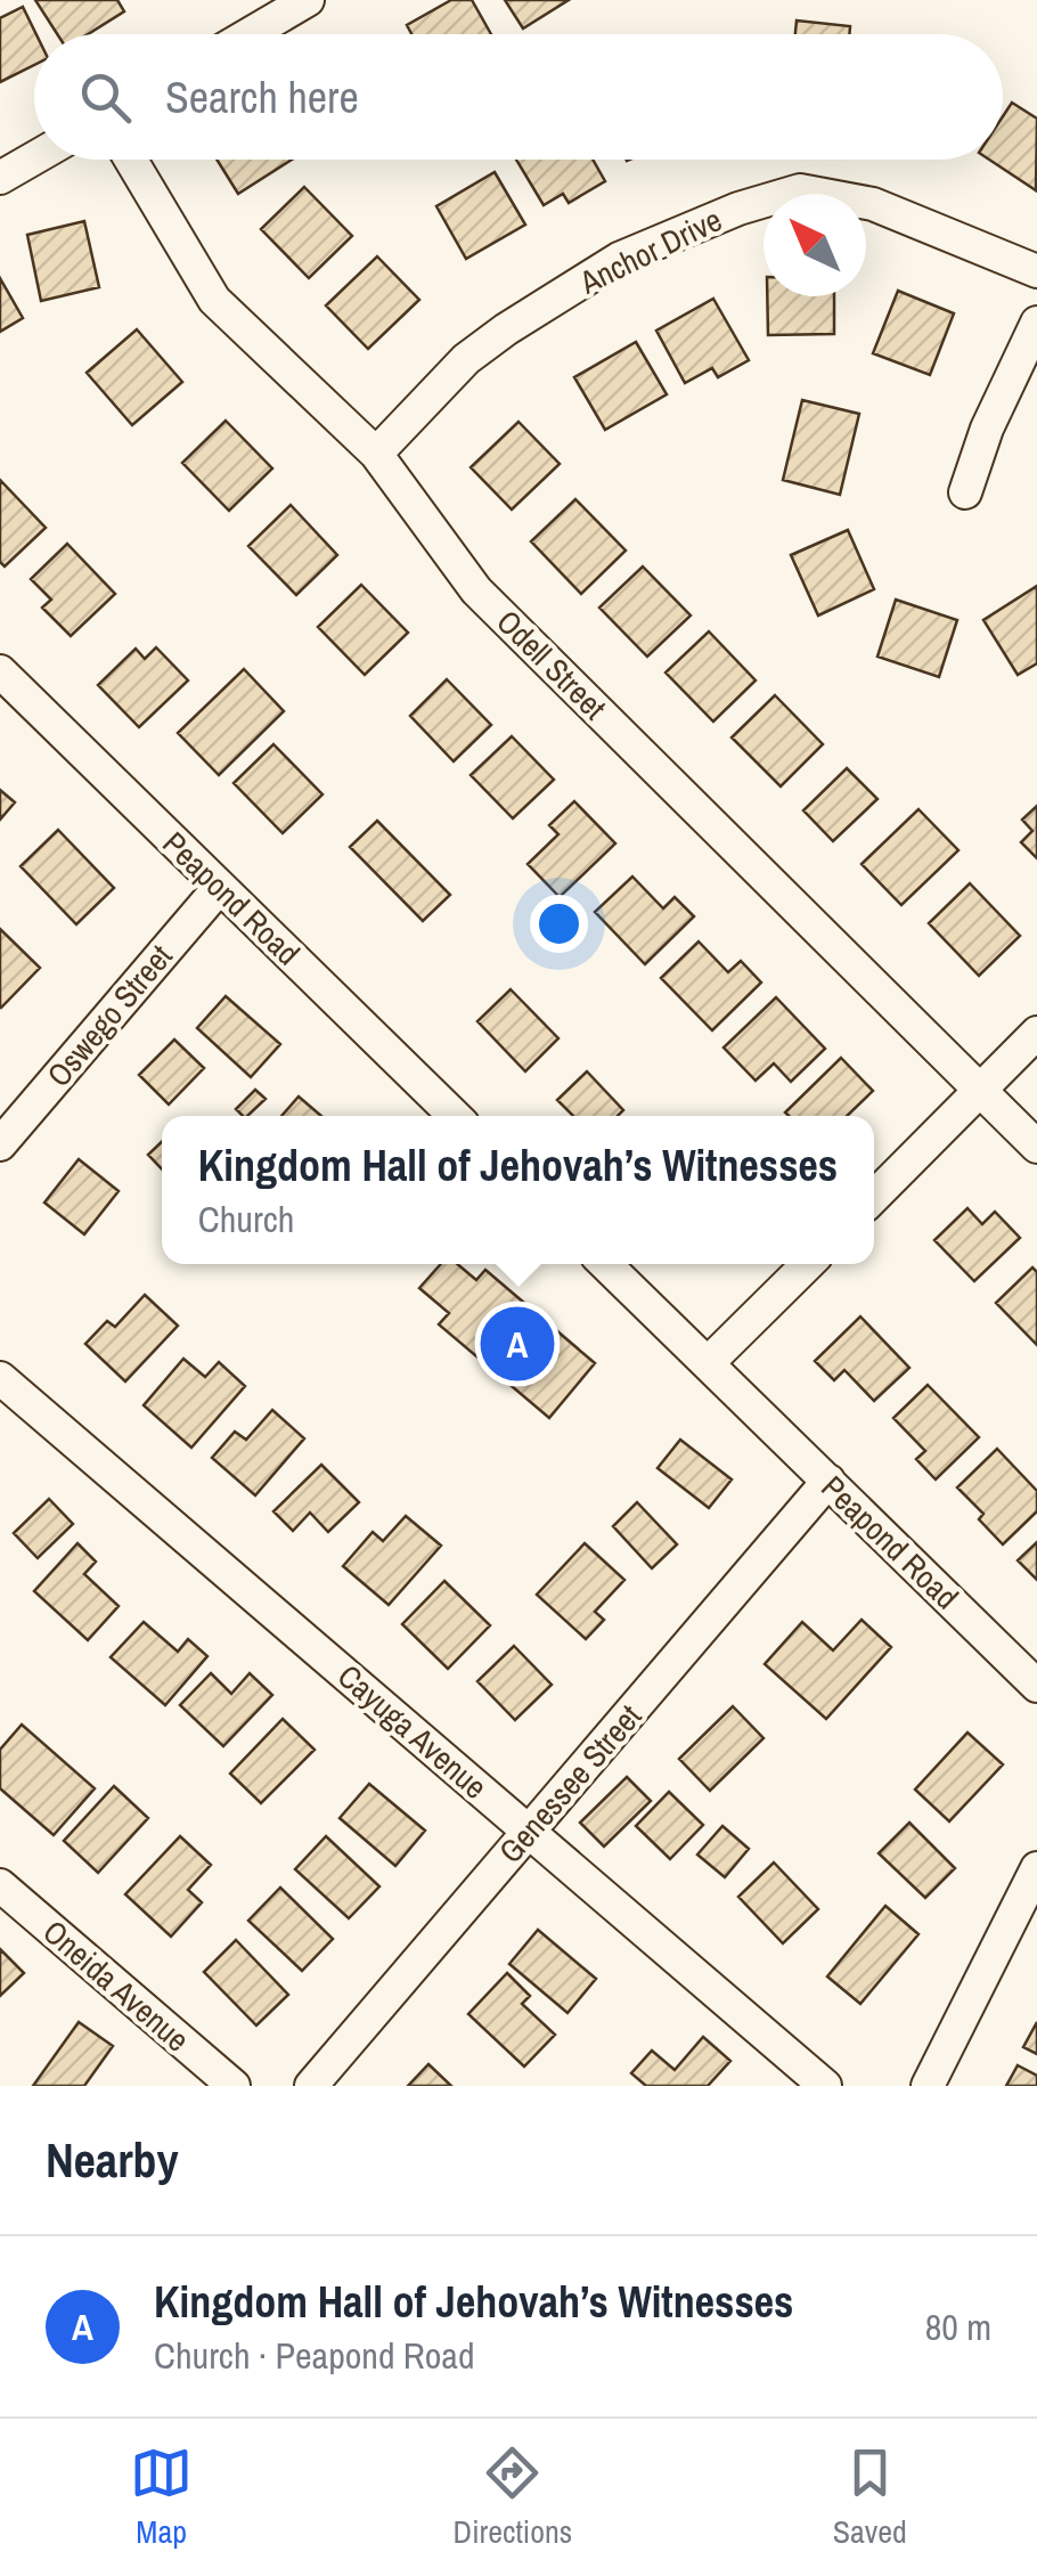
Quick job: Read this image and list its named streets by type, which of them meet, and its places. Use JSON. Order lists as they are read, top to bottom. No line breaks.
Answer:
{"streets":{"street":["Anchor Drive","Odell Street","Peapond Road","Oswego Street","Cayuga Avenue","Genessee Street","Oneida Avenue"]},"crossings":[["Anchor Drive","Odell Street"],["Peapond Road","Oswego Street"],["Peapond Road","Genessee Street"],["Cayuga Avenue","Genessee Street"]],"north":"top left","page":{"search":"Search here","popup":["Kingdom Hall of Jehovah’s Witnesses","Church"],"pins":"A","heading":"Nearby","list":[{"mark":"A","name":"Kingdom Hall of Jehovah’s Witnesses","note":"Church · Peapond Road","value":"80 m"}],"nav":["Map","Directions","Saved"]}}
